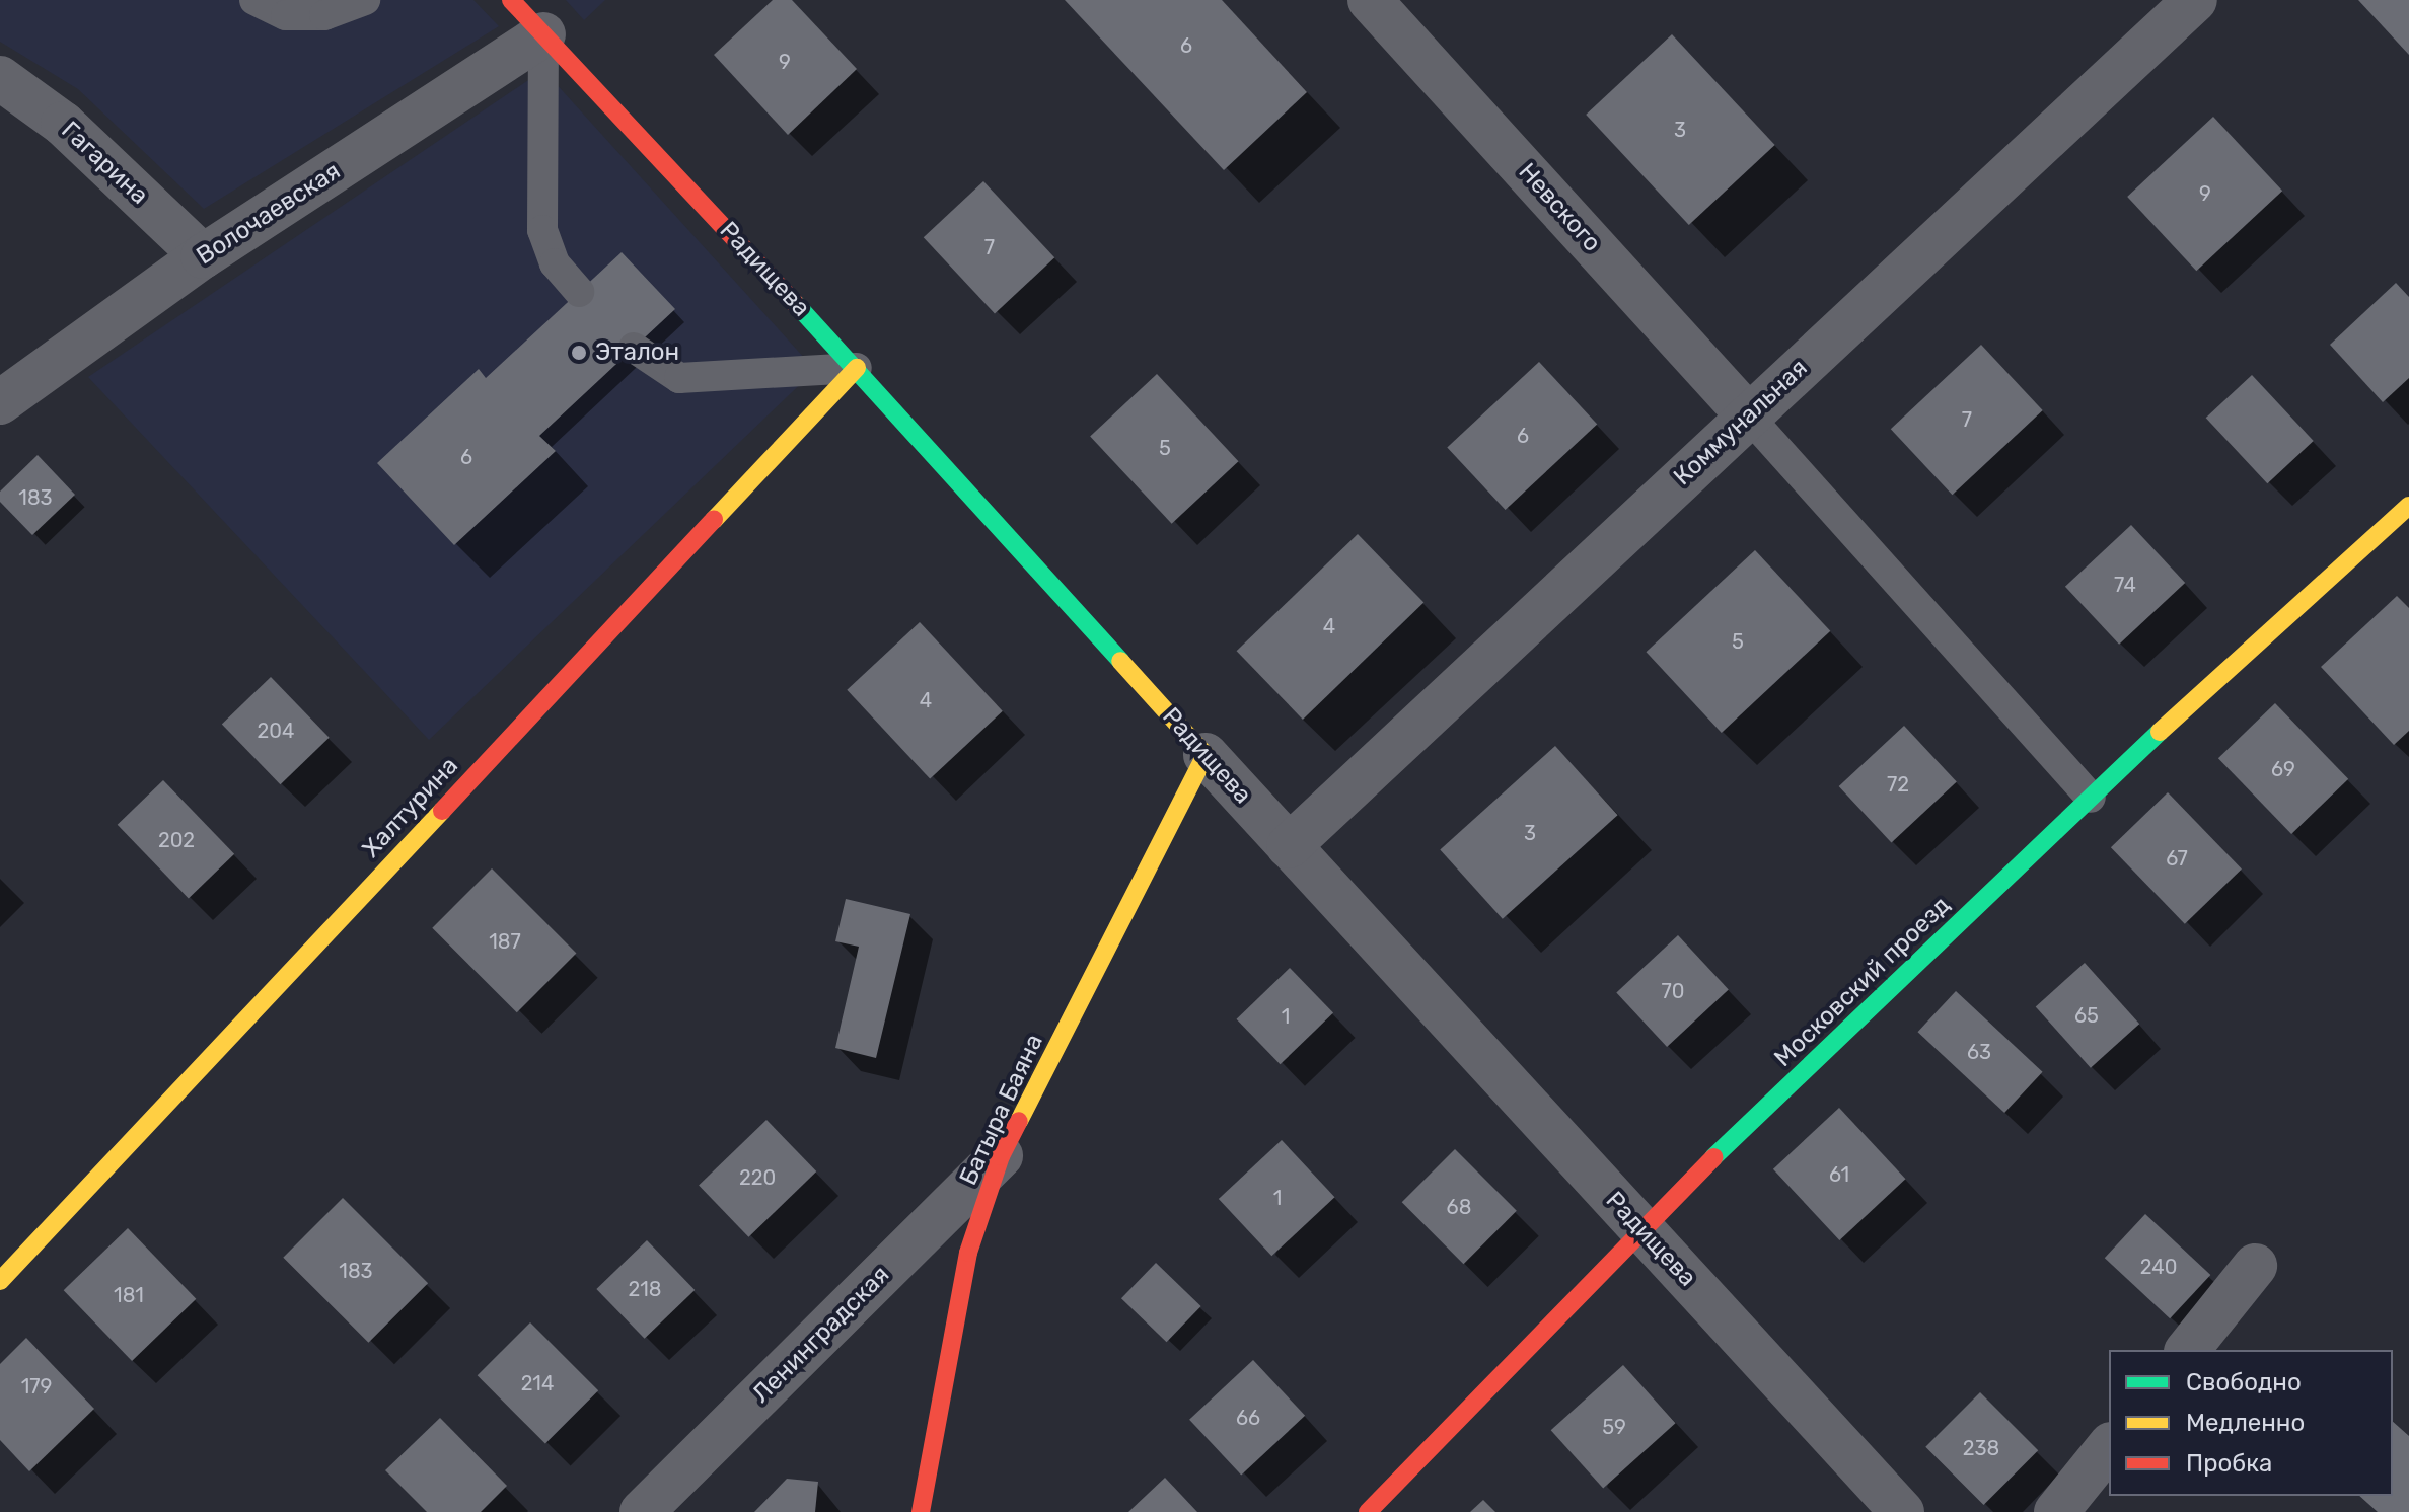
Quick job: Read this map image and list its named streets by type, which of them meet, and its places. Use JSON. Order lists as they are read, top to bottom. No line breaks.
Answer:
{"streets":{"street":["Гагарина","Невского","Волочаевская","Радищева","Коммунальная","Халтурина","Московский проезд","Батыра Баяна","Ленинградская"]},"crossings":[["Гагарина","Волочаевская"],["Невского","Коммунальная"],["Волочаевская","Радищева"],["Радищева","Коммунальная"],["Радищева","Халтурина"],["Радищева","Московский проезд"],["Радищева","Батыра Баяна"],["Батыра Баяна","Ленинградская"]],"places":["Эталон"],"house_numbers":["6","9","3","9","7","7","6","5","6","183","74","4","5","4","204","69","72","3","202","67","187","70","65","1","63","61","220","1","68","240","183","218","181","214","179","66","59","238"],"legend":["Свободно","Медленно","Пробка"]}
